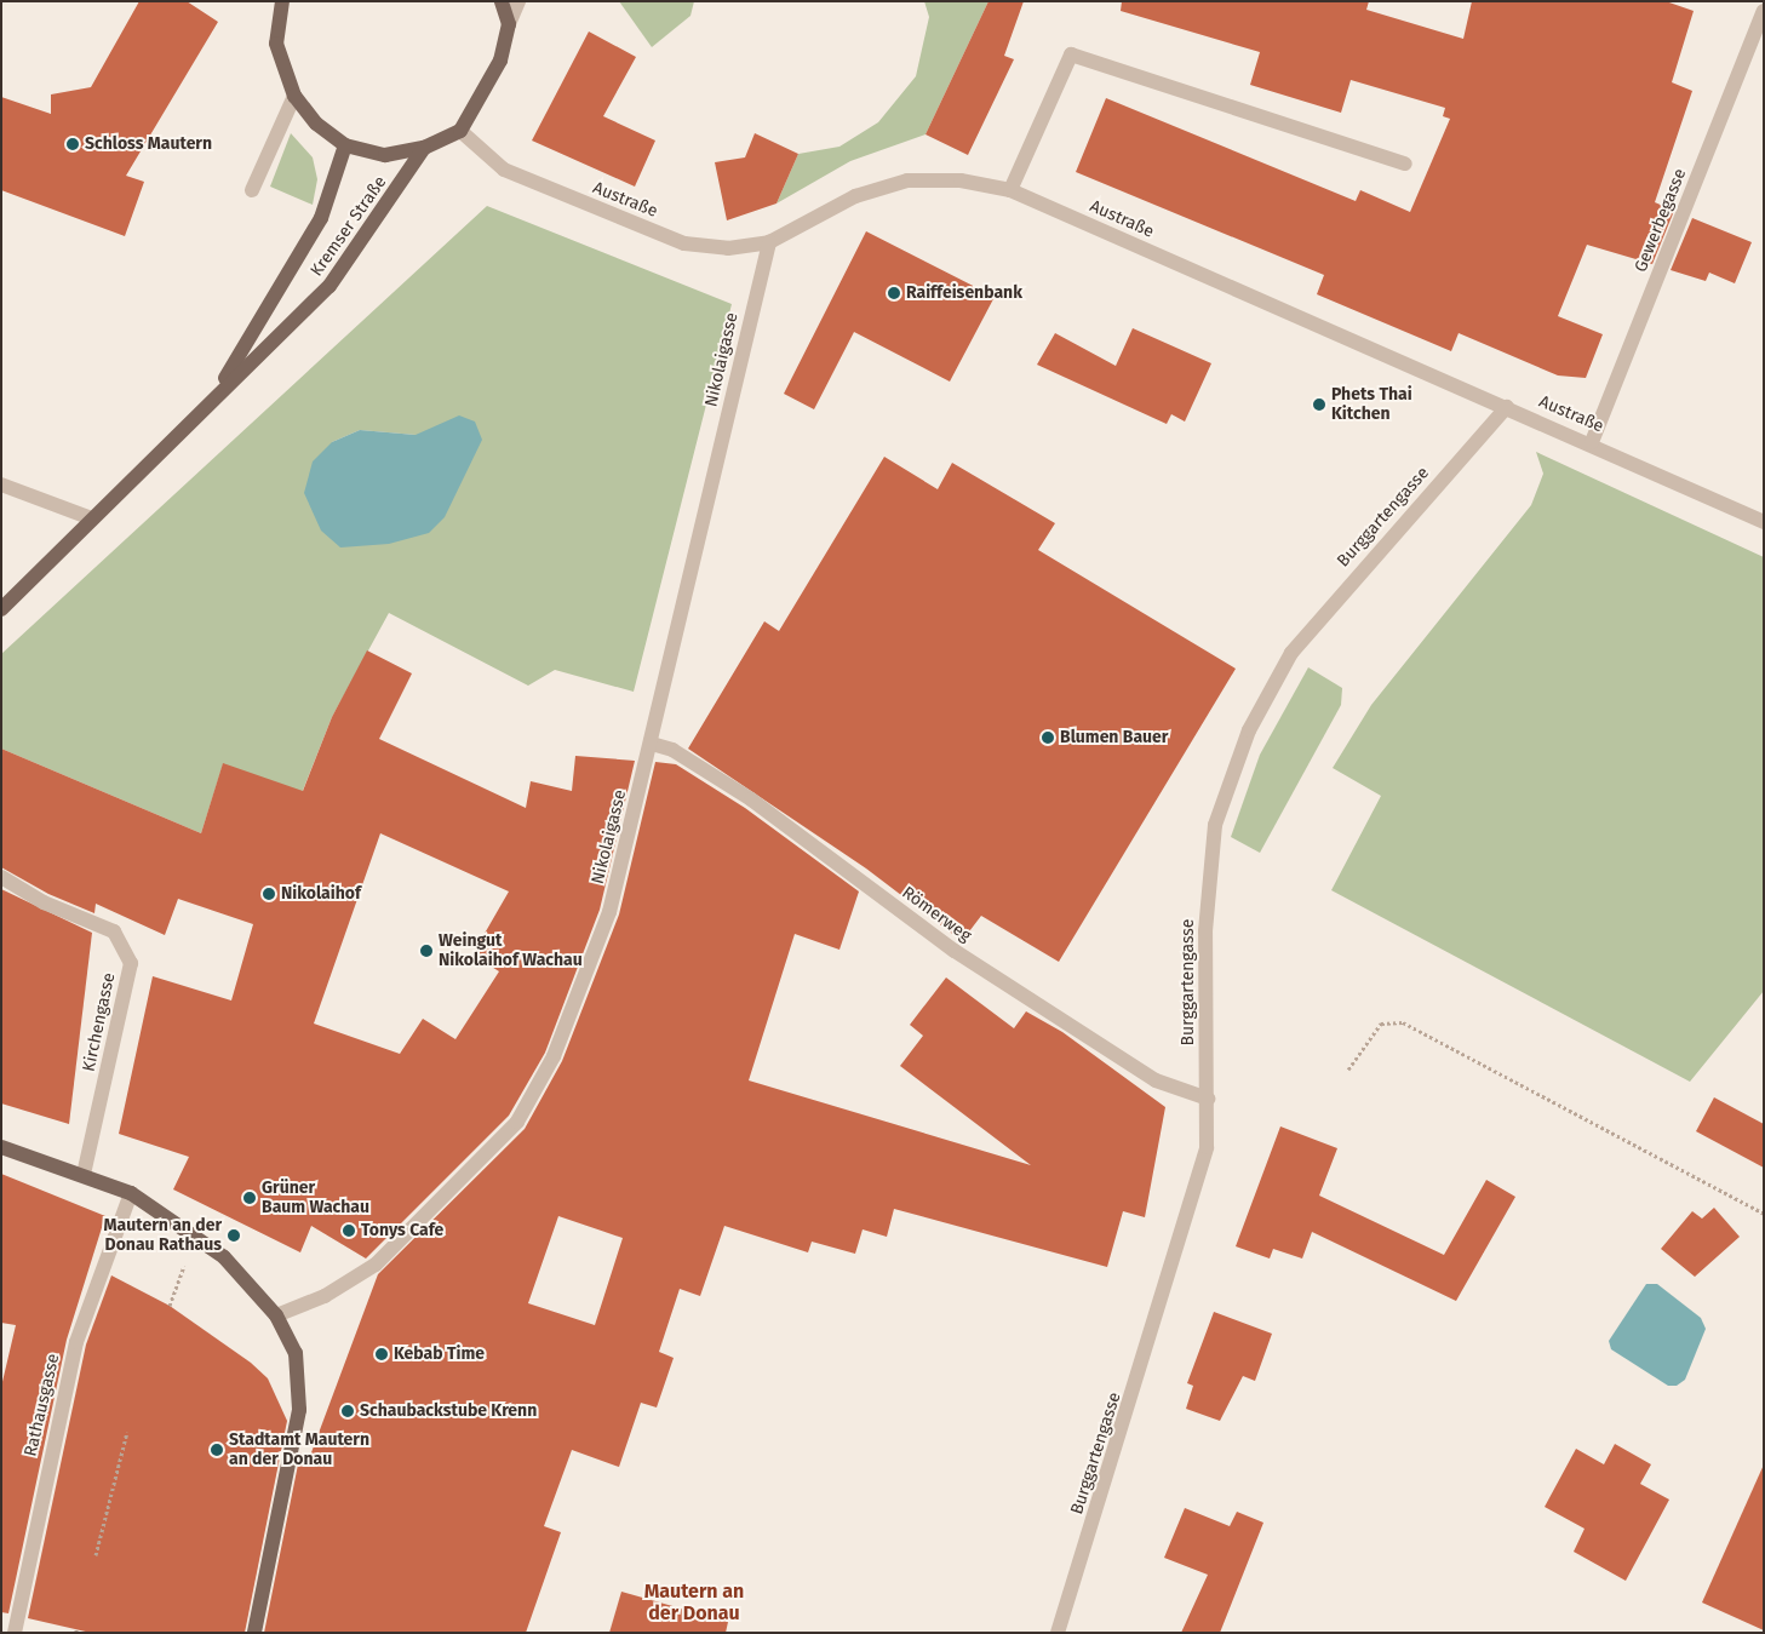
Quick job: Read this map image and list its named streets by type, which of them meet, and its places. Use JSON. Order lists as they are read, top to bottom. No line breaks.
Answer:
{"streets":{"main road":["Kremser Straße"],"street":["Austraße","Gewerbegasse","Nikolaigasse","Burggartengasse","Römerweg","Kirchengasse","Rathausgasse"]},"crossings":[["Austraße","Gewerbegasse"],["Austraße","Nikolaigasse"],["Austraße","Burggartengasse"],["Nikolaigasse","Römerweg"],["Burggartengasse","Römerweg"]],"districts":["Mautern an der Donau"],"places":["Schloss Mautern","Raiffeisenbank","Phets Thai Kitchen","Blumen Bauer","Nikolaihof","Weingut Nikolaihof Wachau","Grüner Baum Wachau","Tonys Cafe","Mautern an der Donau Rathaus","Kebab Time","Schaubackstube Krenn","Stadtamt Mautern an der Donau"]}
